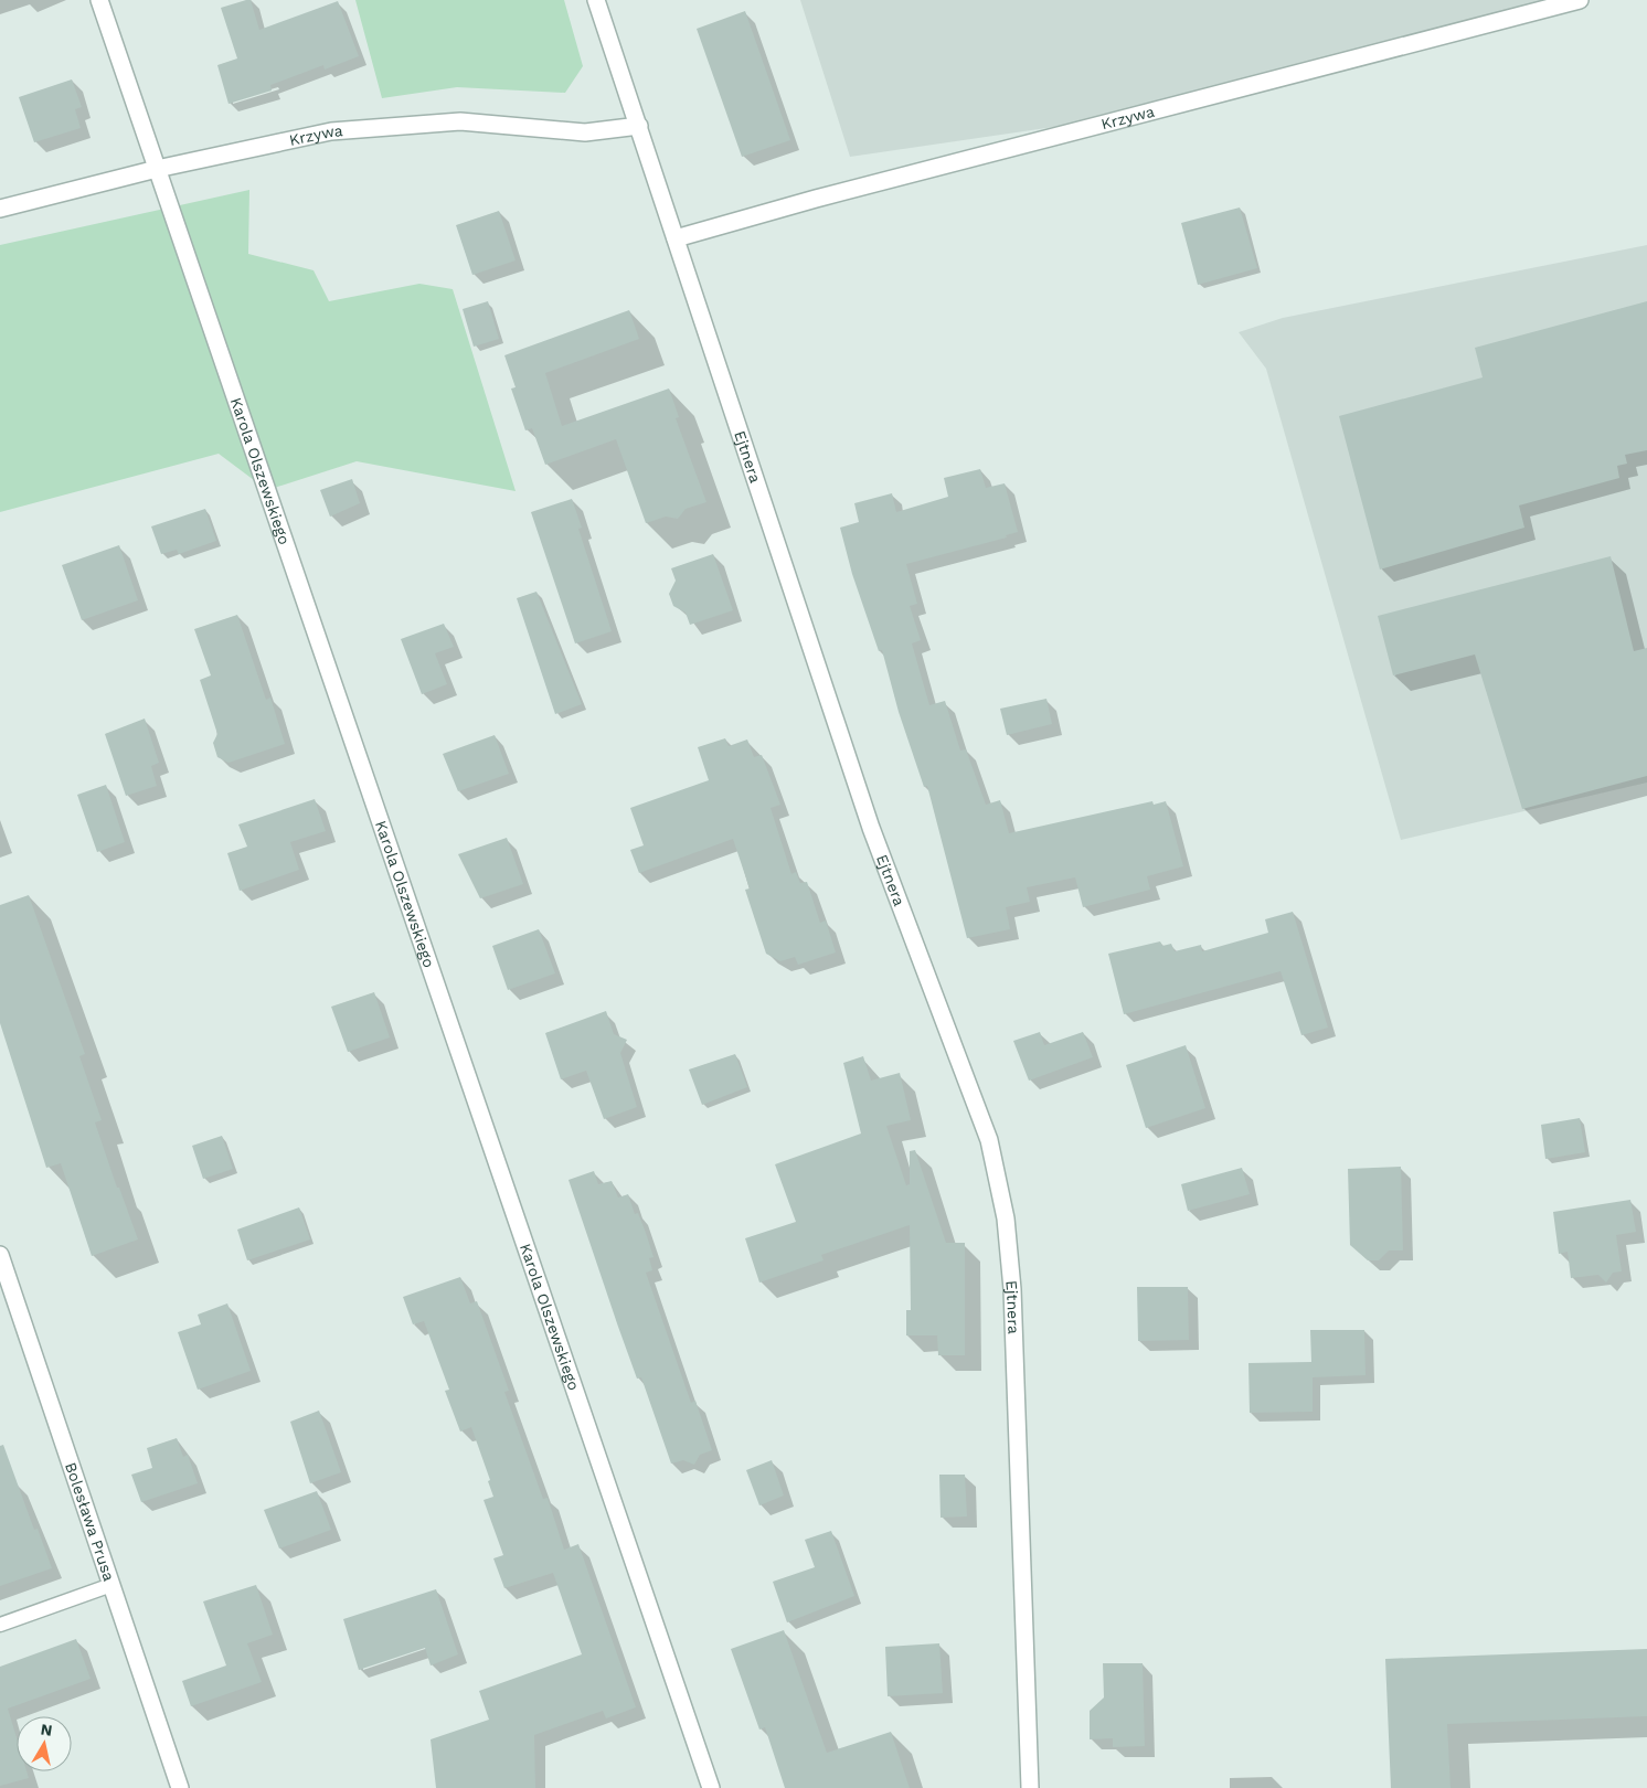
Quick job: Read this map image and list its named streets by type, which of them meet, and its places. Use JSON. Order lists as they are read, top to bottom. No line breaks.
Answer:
{"streets":{"street":["Krzywa","Ejtnera","Karola Olszewskiego","Bolesława Prusa"]},"crossings":[["Krzywa","Ejtnera"],["Krzywa","Karola Olszewskiego"]],"north":"top"}
